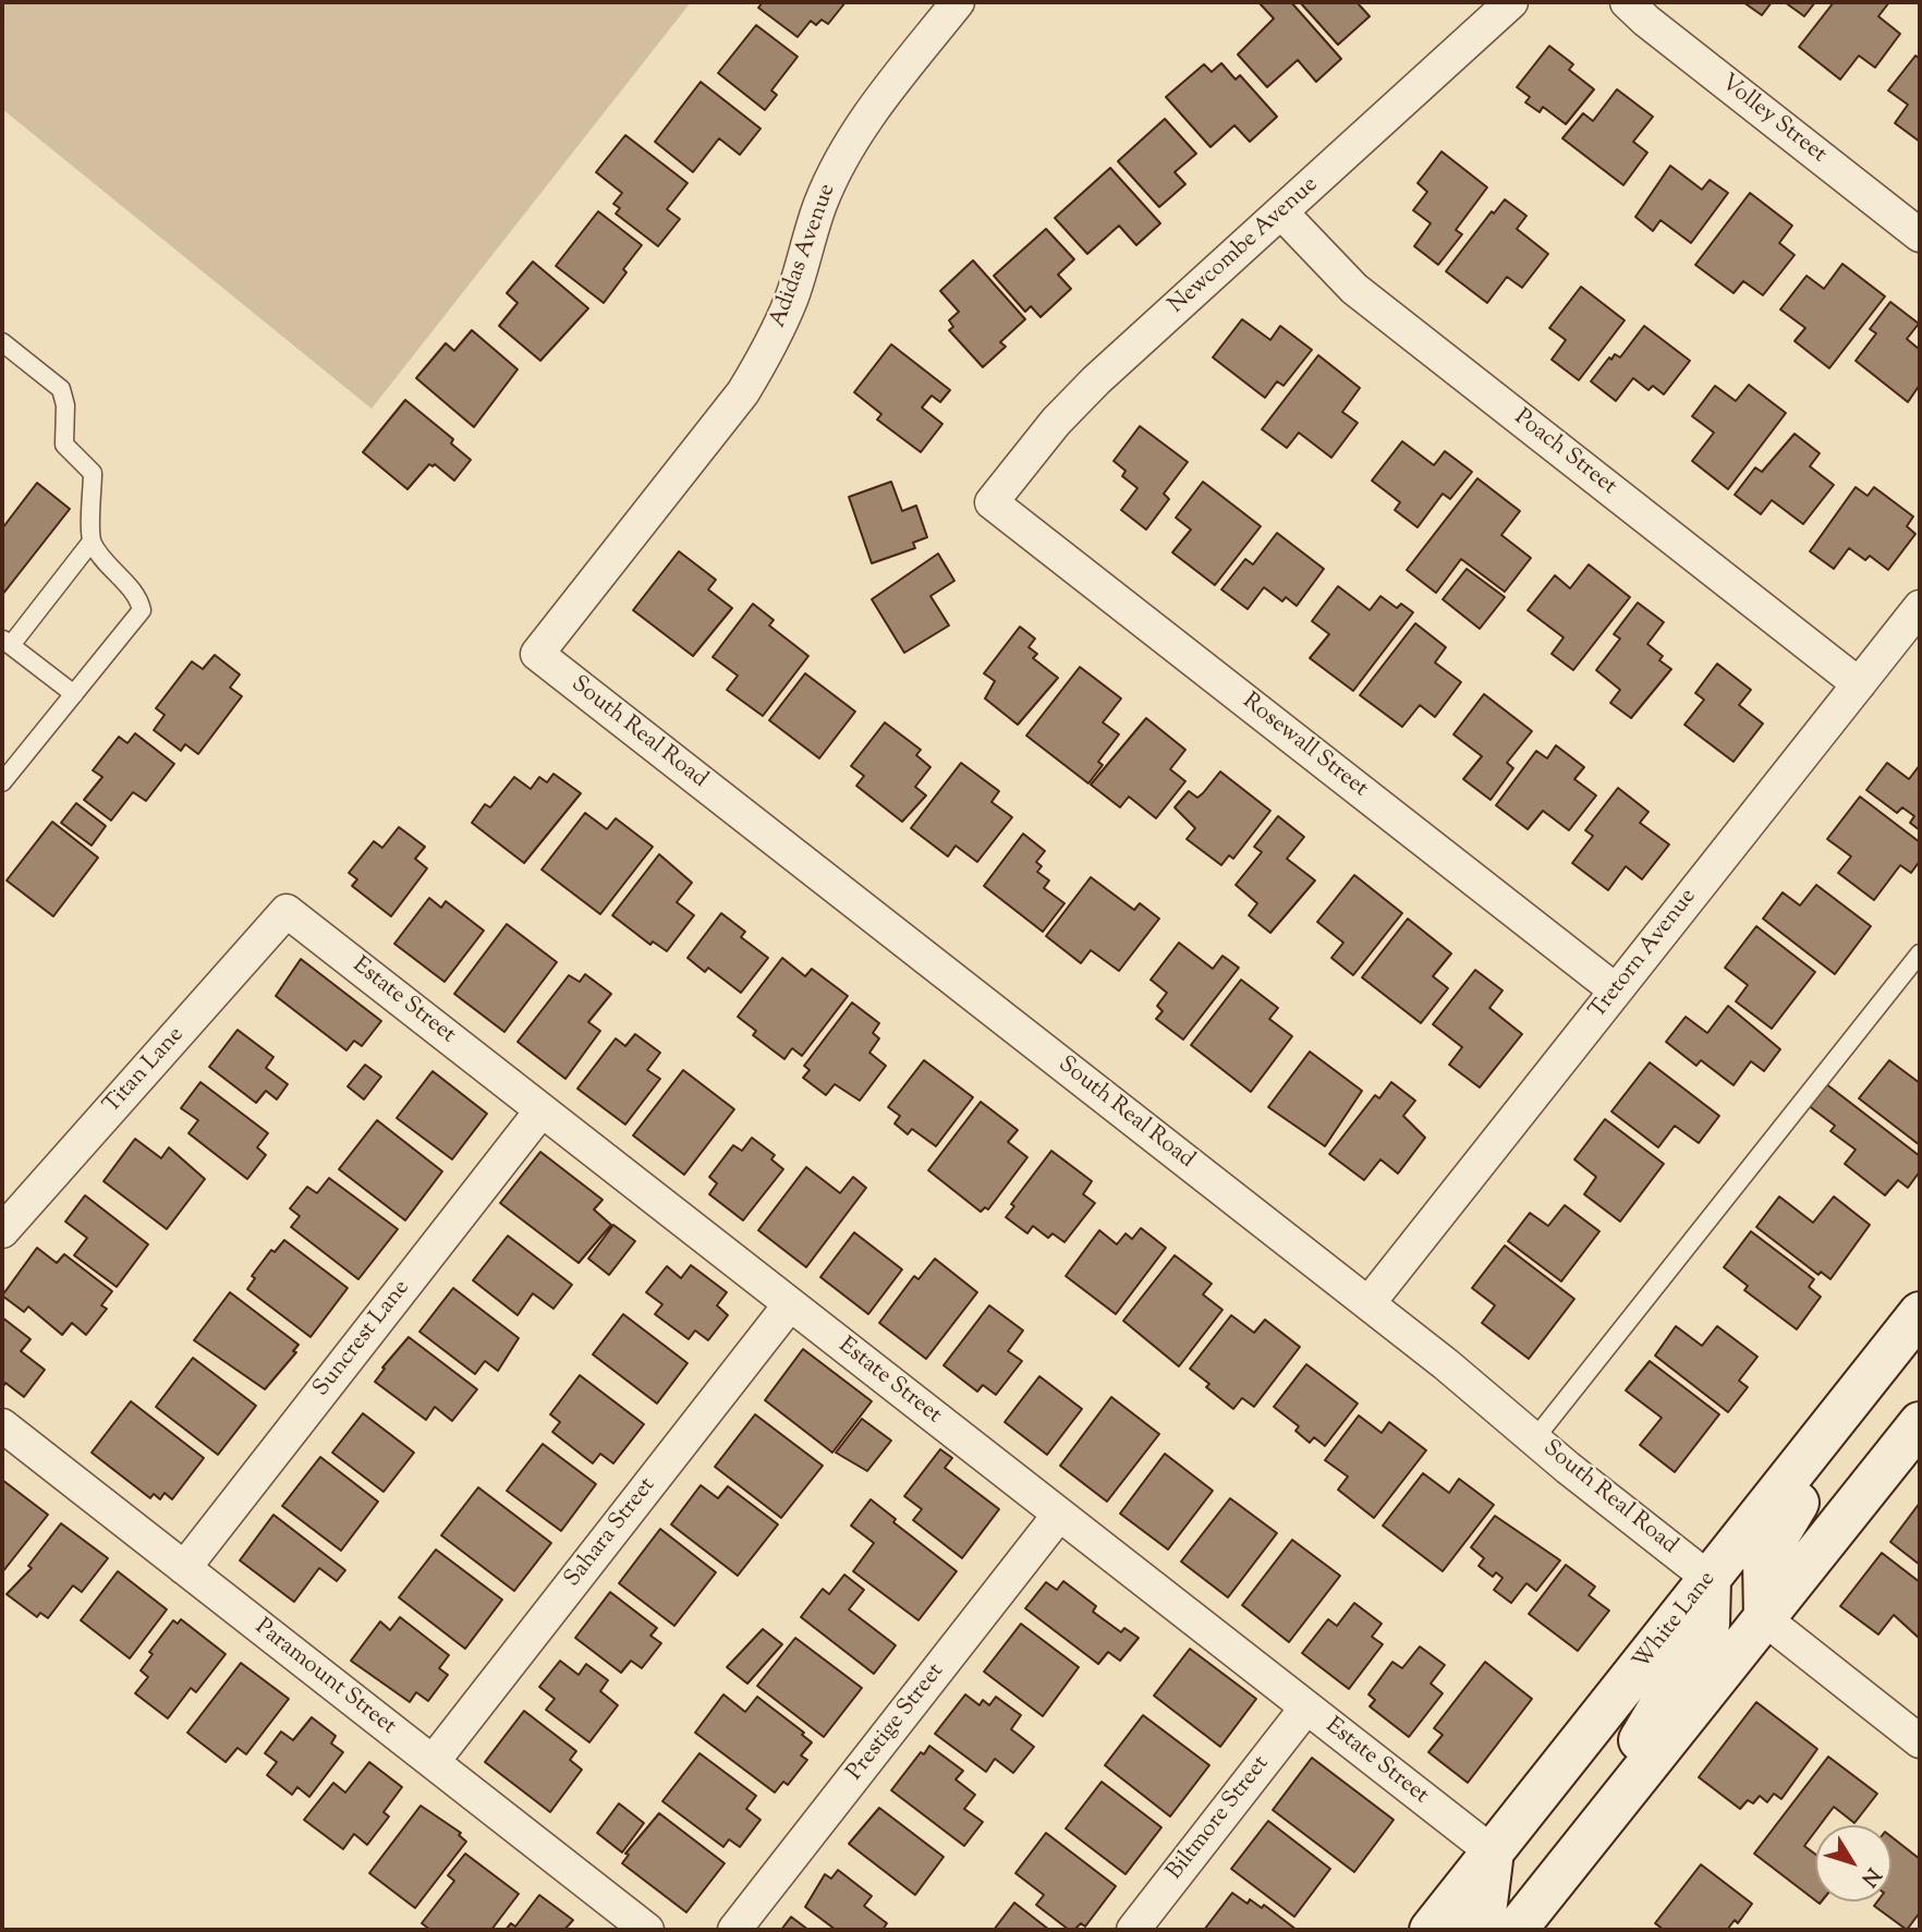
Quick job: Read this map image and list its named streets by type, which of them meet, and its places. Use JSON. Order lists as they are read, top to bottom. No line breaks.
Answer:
{"streets":{"main road":["White Lane"],"street":["Volley Street","Newcombe Avenue","Adidas Avenue","Poach Street","South Real Road","Rosewall Street","Tretorn Avenue","Estate Street","Titan Lane","Suncrest Lane","Sahara Street","Paramount Street","Prestige Street","Biltmore Street"]},"crossings":[["Newcombe Avenue","Poach Street"],["Newcombe Avenue","Rosewall Street"],["Adidas Avenue","South Real Road"],["Poach Street","Tretorn Avenue"],["South Real Road","Tretorn Avenue"],["South Real Road","White Lane"],["Rosewall Street","Tretorn Avenue"],["Estate Street","Titan Lane"],["Estate Street","Suncrest Lane"],["Estate Street","Sahara Street"],["Estate Street","White Lane"],["Estate Street","Prestige Street"],["Estate Street","Biltmore Street"],["Suncrest Lane","Paramount Street"],["Sahara Street","Paramount Street"]],"north":"bottom right"}
